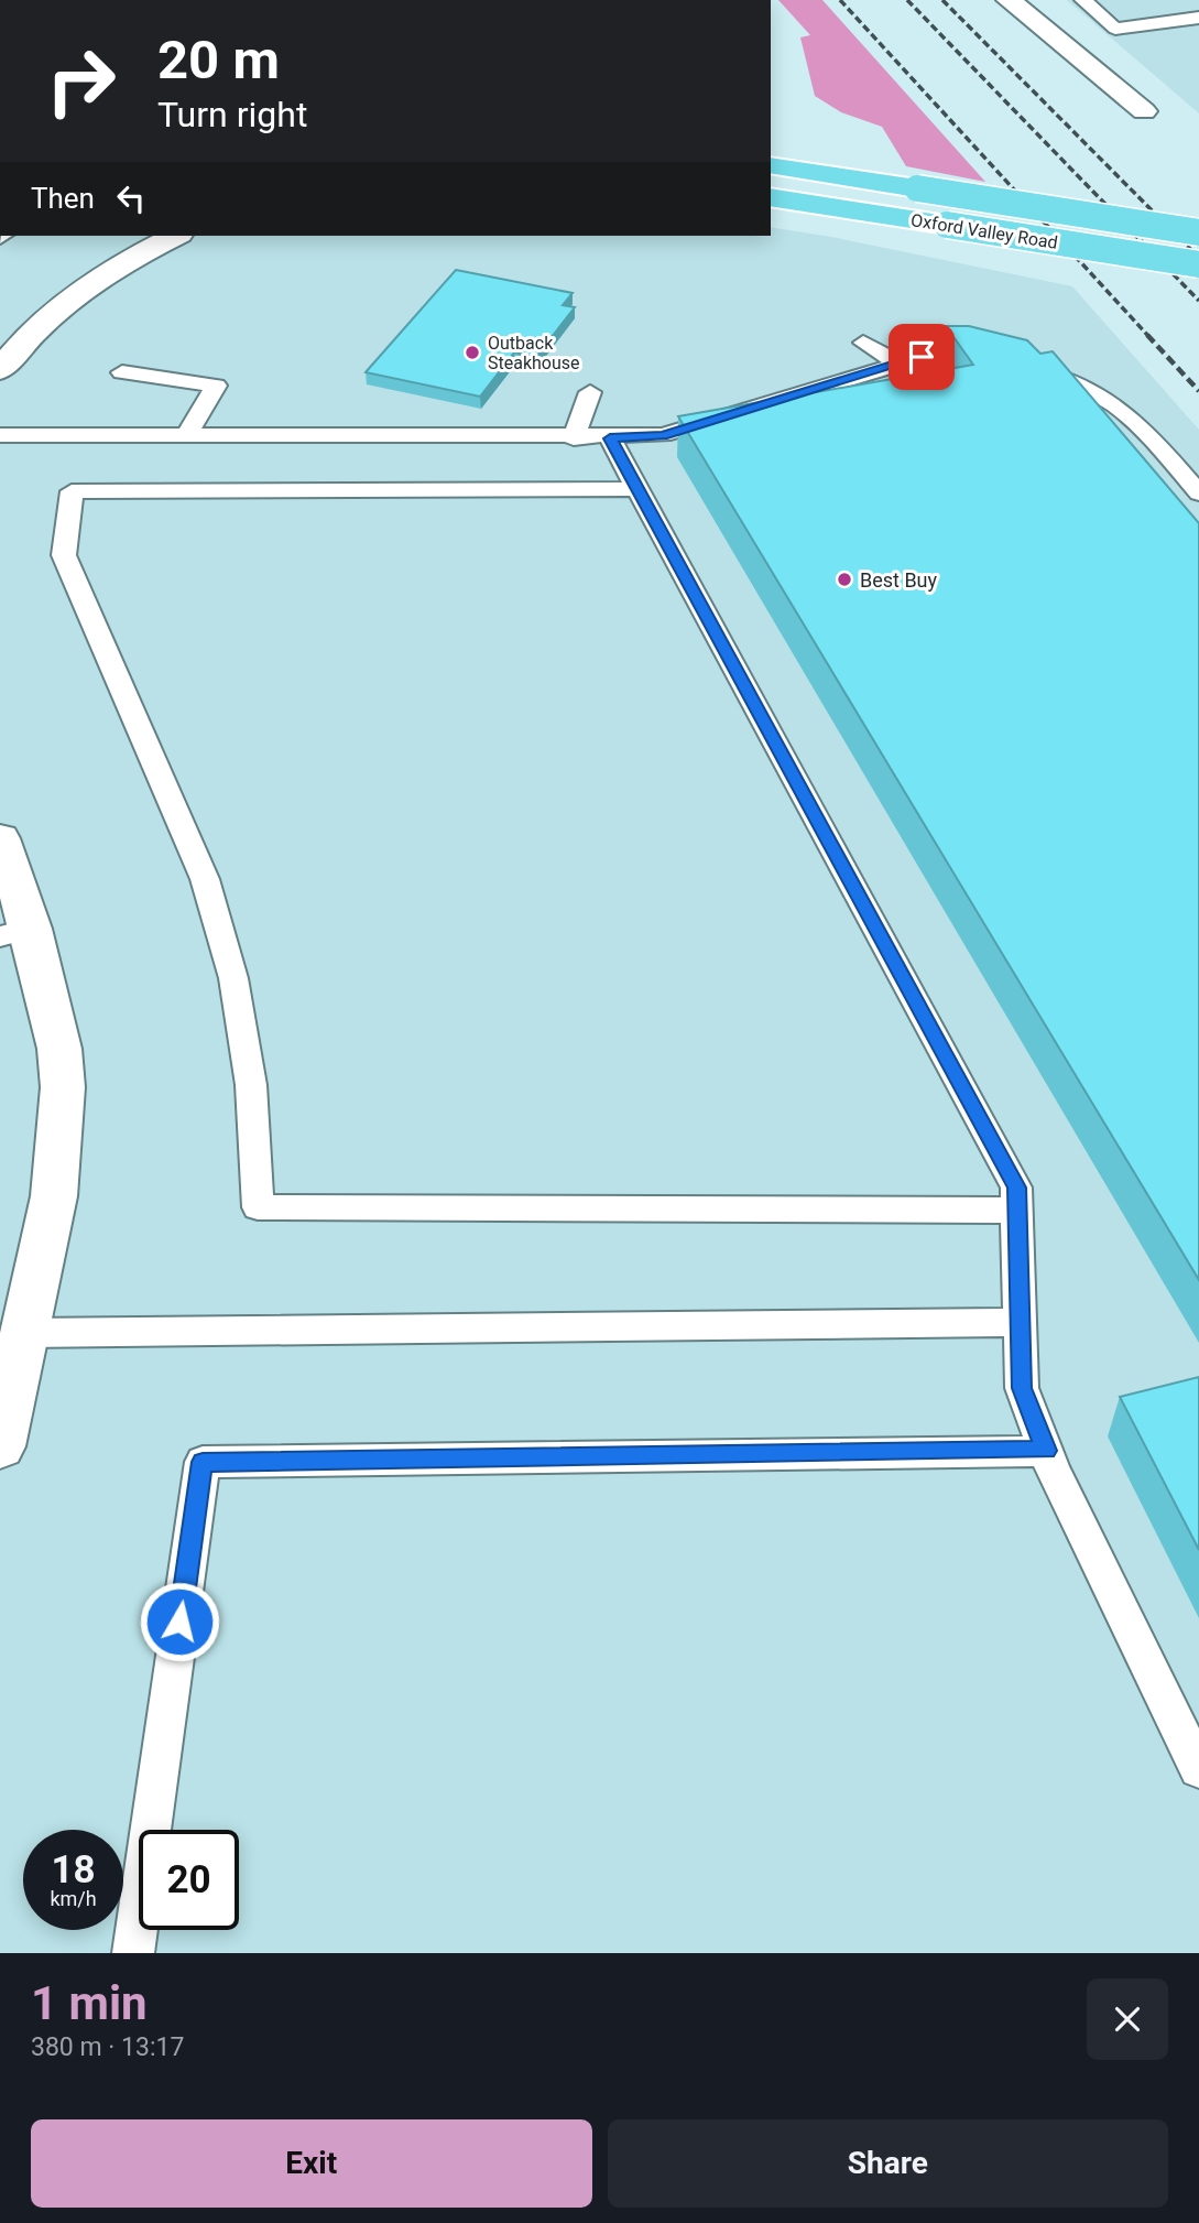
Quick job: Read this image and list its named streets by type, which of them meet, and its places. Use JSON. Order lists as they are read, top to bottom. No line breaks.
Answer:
{"streets":{"main road":["Oxford Valley Road"]},"places":["Outback Steakhouse","Best Buy"],"page":{"turn":["20 m","Turn right"],"then":"Then","speed":"18 km/h","limit":"20","heading":["1 min","380 m · 13:17"],"buttons":["Exit","Share"]}}
